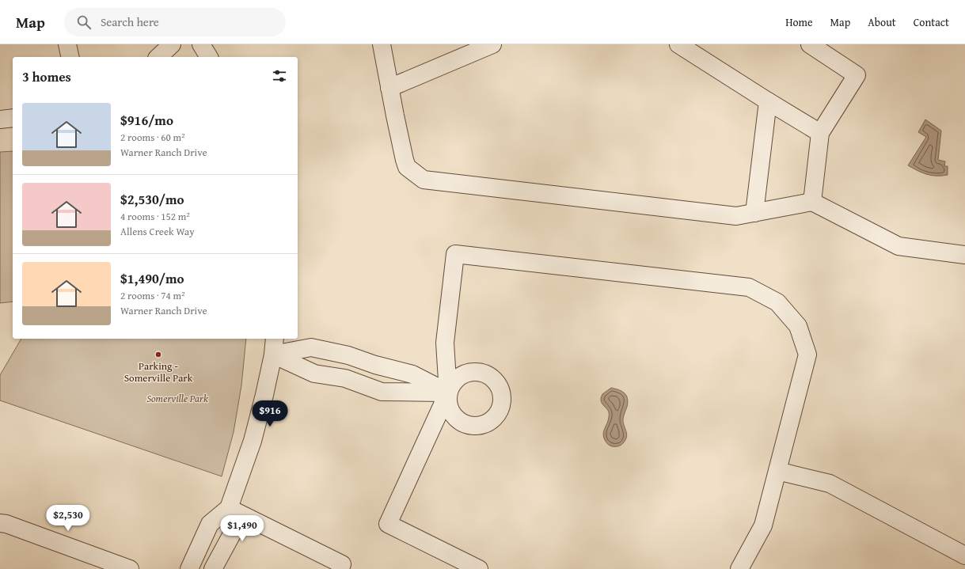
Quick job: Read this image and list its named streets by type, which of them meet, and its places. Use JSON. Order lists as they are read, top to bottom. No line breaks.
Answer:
{"parks":["Somerville Park"],"places":["Parking - Somerville Park"],"page":{"header":"Map","search":"Search here","nav":["Home","Map","About","Contact"],"heading":"3 homes","list":[{"name":"$916/mo","note":"2 rooms · 60 m² · Warner Ranch Drive"},{"name":"$2,530/mo","note":"4 rooms · 152 m² · Allens Creek Way"},{"name":"$1,490/mo","note":"2 rooms · 74 m² · Warner Ranch Drive"}],"price":["$916","$2,530","$1,490"]}}
